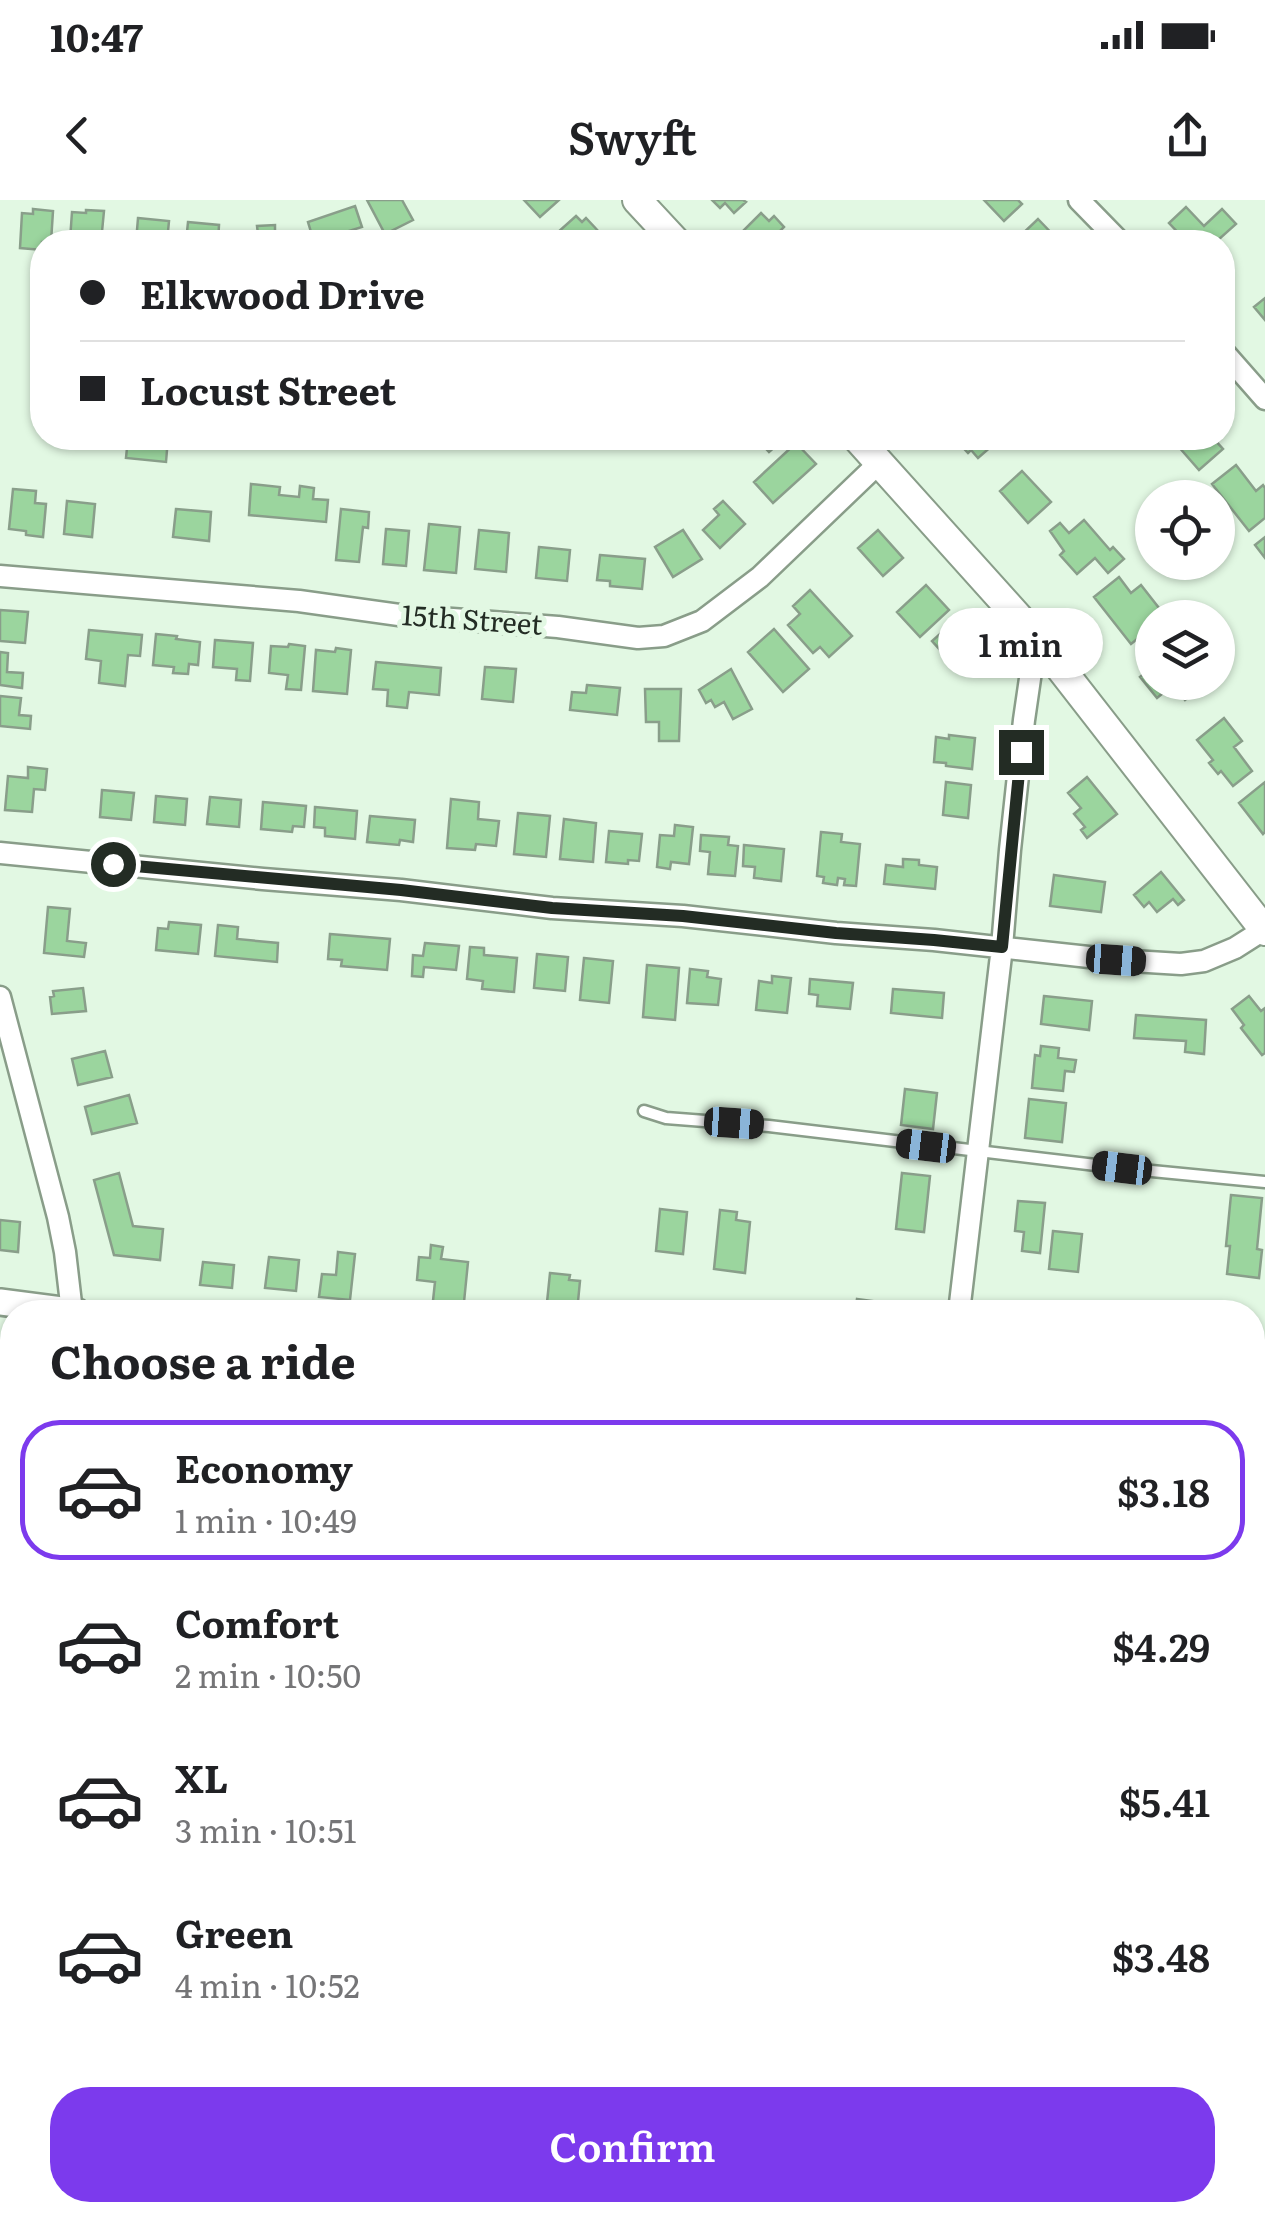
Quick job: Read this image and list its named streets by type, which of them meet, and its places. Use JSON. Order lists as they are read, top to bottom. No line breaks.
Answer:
{"streets":{"street":["15th Street"]},"page":{"status":"10:47","header":"Swyft","banner":["Elkwood Drive","Locust Street"],"bubble":"1 min","heading":"Choose a ride","list":[{"name":"Economy","note":"1 min · 10:49","value":"$3.18"},{"name":"Comfort","note":"2 min · 10:50","value":"$4.29"},{"name":"XL","note":"3 min · 10:51","value":"$5.41"},{"name":"Green","note":"4 min · 10:52","value":"$3.48"}],"buttons":"Confirm"}}
